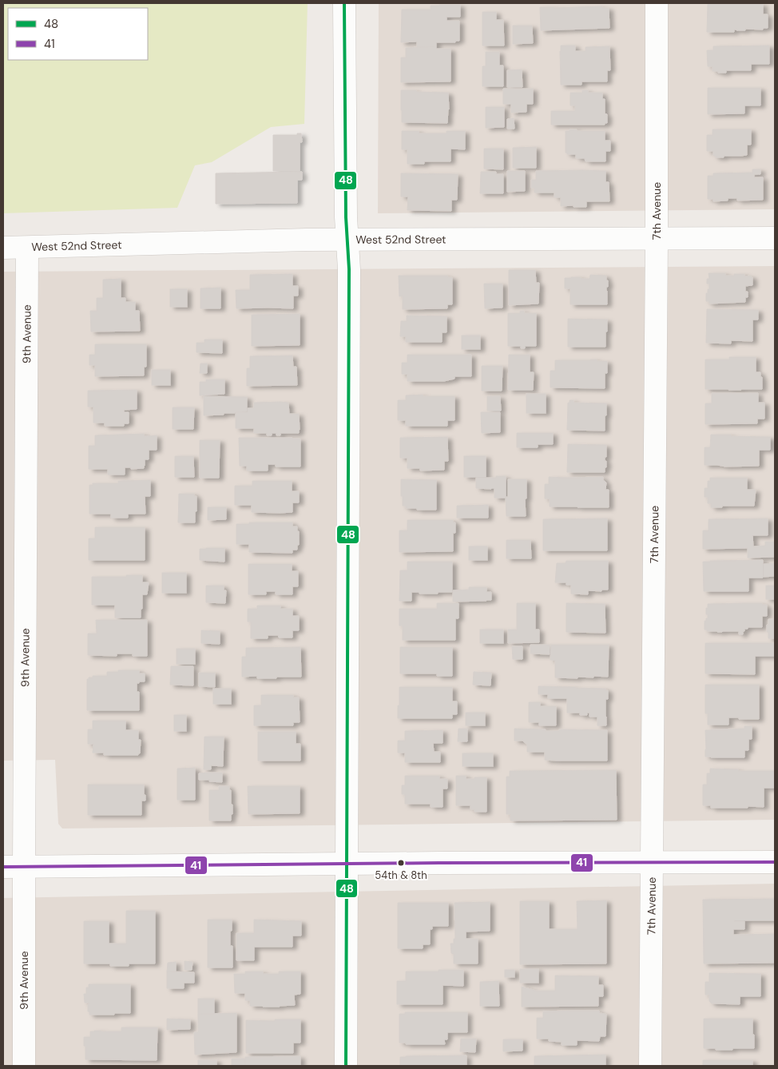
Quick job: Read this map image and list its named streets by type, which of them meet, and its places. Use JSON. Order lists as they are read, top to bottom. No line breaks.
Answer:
{"streets":{"street":["7th Avenue","West 52nd Street","9th Avenue"]},"crossings":[["7th Avenue","West 52nd Street"],["West 52nd Street","9th Avenue"]],"places":["54th & 8th"],"lines":["transit line 48","transit line 41"],"legend":["48","41"]}
